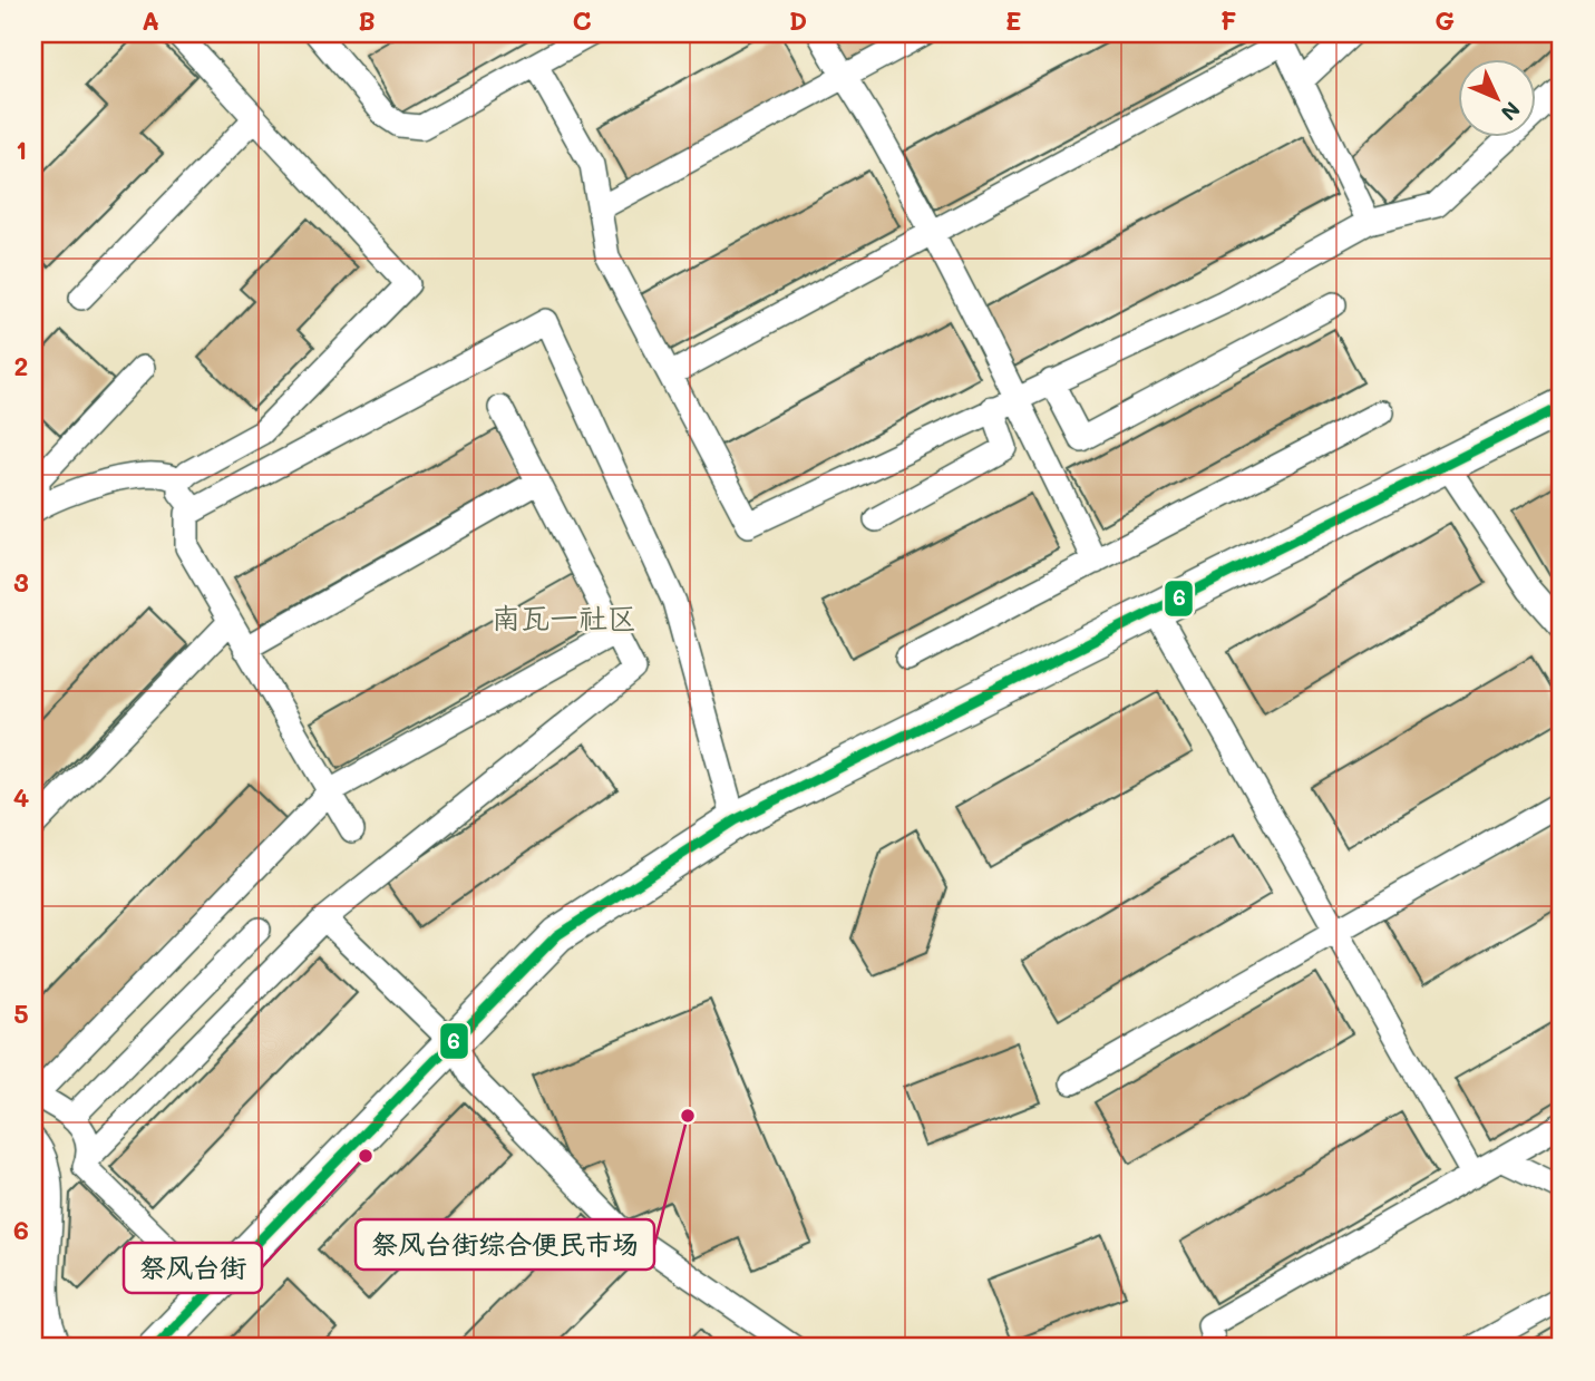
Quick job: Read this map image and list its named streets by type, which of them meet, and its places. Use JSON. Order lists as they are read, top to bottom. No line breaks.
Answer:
{"districts":["南瓦一社区"],"places":["祭风台街综合便民市场","祭风台街"],"lines":["transit line 6"],"north":"bottom right","grid":{"columns":["A","B","C","D","E","F","G"],"rows":["1","2","3","4","5","6"]}}
